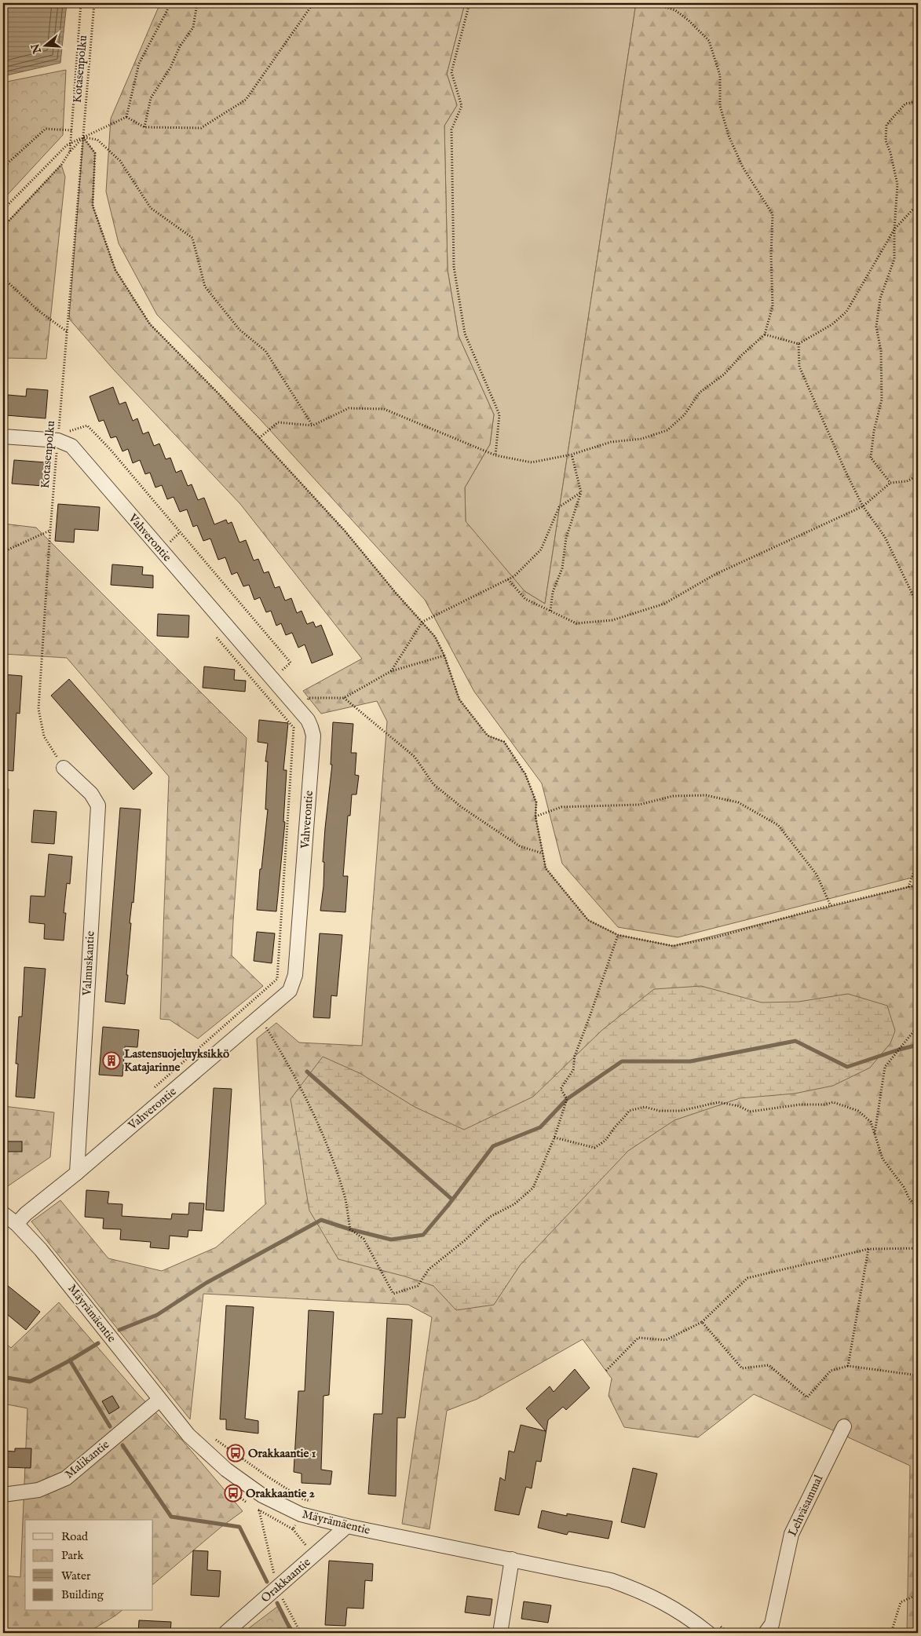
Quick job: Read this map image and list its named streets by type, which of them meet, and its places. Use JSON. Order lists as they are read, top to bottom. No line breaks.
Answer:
{"streets":{"street":["Vahverontie","Valmuskantie","Mäyrämäentie","Malikantie","Lehväsammal","Orakkaantie"],"path":["Kotasenpolku"]},"crossings":[["Kotasenpolku","Vahverontie"],["Kotasenpolku","Valmuskantie"],["Vahverontie","Valmuskantie"],["Vahverontie","Mäyrämäentie"],["Mäyrämäentie","Malikantie"],["Mäyrämäentie","Orakkaantie"]],"places":{"building":["Lastensuojeluyksikkö Katajarinne"],"bus stop":["Orakkaantie 1","Orakkaantie 2"]},"legend":["Road","Park","Water","Building"],"north":"left"}
